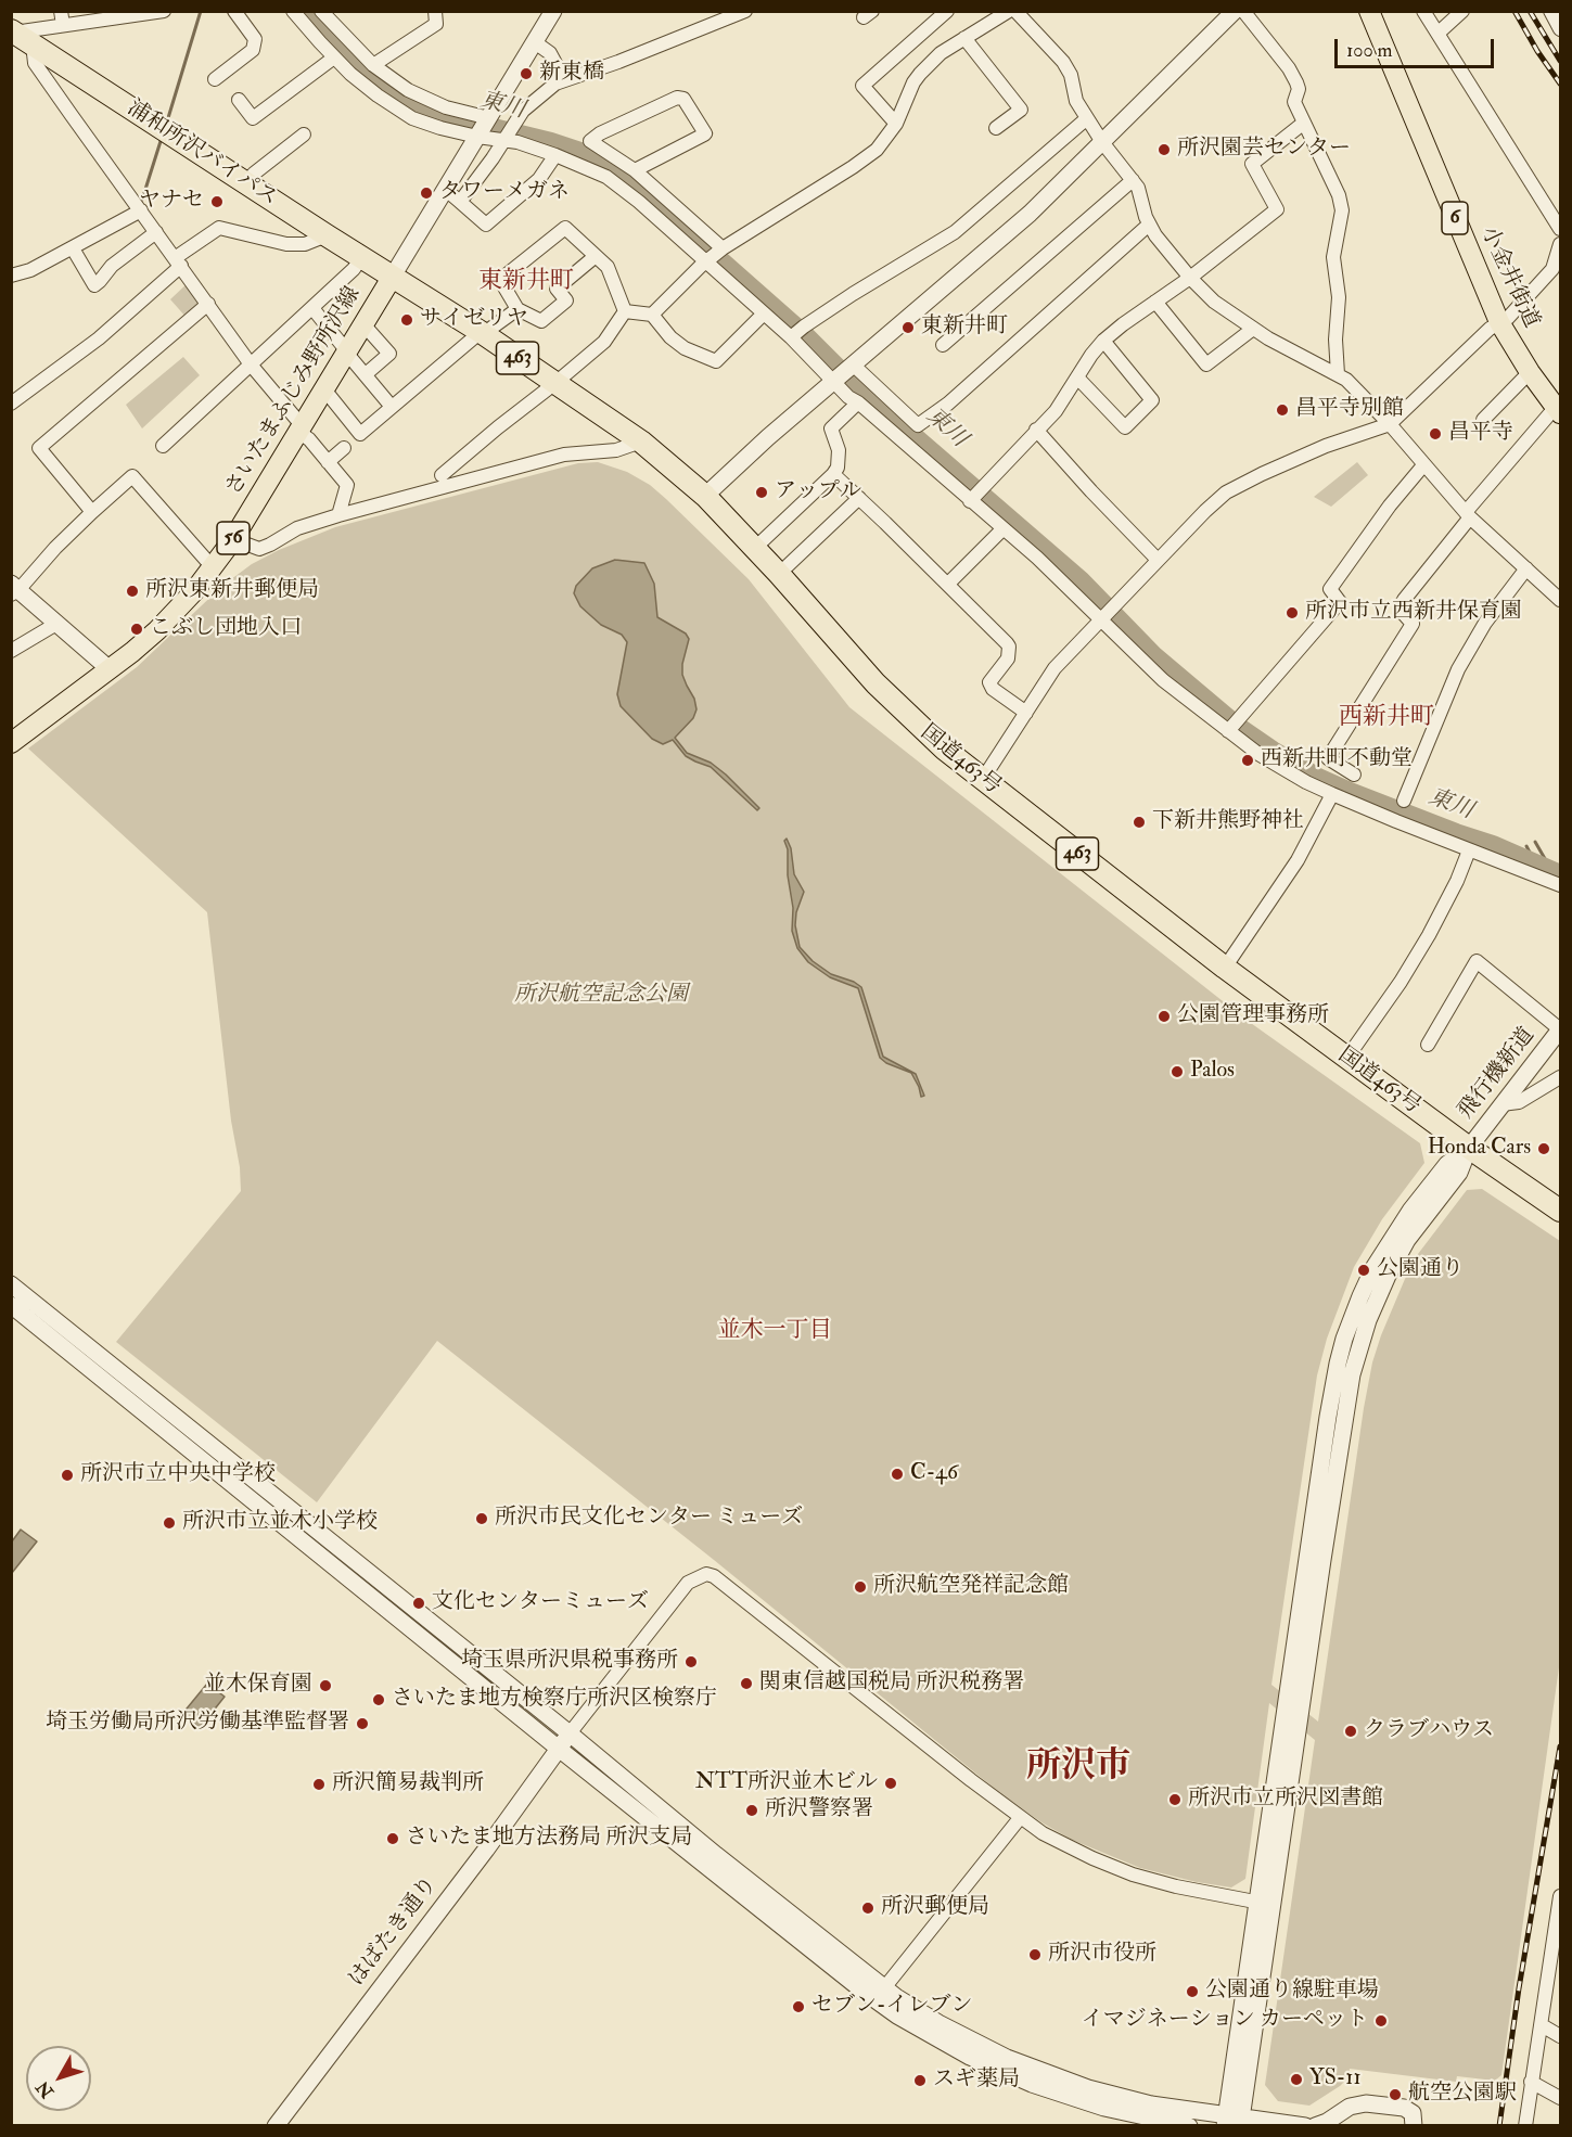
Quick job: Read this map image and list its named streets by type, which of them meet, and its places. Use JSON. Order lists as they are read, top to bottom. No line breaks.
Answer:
{"streets":{"highway":["浦和所沢バイパス","463","国道463号"],"main road":["6","小金井街道","さいたまふじみ野所沢線","56"],"street":["飛行機新道","はばたき通り"]},"crossings":[["浦和所沢バイパス","さいたまふじみ野所沢線"],["浦和所沢バイパス","国道463号"],["さいたまふじみ野所沢線","国道463号"],["国道463号","飛行機新道"]],"districts":["東新井町","西新井町","並木一丁目","所沢市"],"water":["東川"],"parks":["所沢航空記念公園"],"places":["新東橋","所沢園芸センター","タワーメガネ","ヤナセ","サイゼリヤ","東新井町","昌平寺別館","昌平寺","アップル","所沢東新井郵便局","所沢市立西新井保育園","こぶし団地入口","西新井町不動堂","下新井熊野神社","公園管理事務所","Palos","Honda Cars","公園通り","C-46","所沢市立中央中学校","所沢市民文化センター ミューズ","所沢市立並木小学校","所沢航空発祥記念館","文化センターミューズ","埼玉県所沢県税事務所","関東信越国税局 所沢税務署","並木保育園","さいたま地方検察庁所沢区検察庁","埼玉労働局所沢労働基準監督署","クラブハウス","NTT所沢並木ビル","所沢簡易裁判所","所沢市立所沢図書館","所沢警察署","さいたま地方法務局 所沢支局","所沢郵便局","所沢市役所","公園通り線駐車場","セブン-イレブン","イマジネーション カーペット","YS-11","スギ薬局","航空公園駅"],"scale_bar":"100 m","north":"bottom left"}
